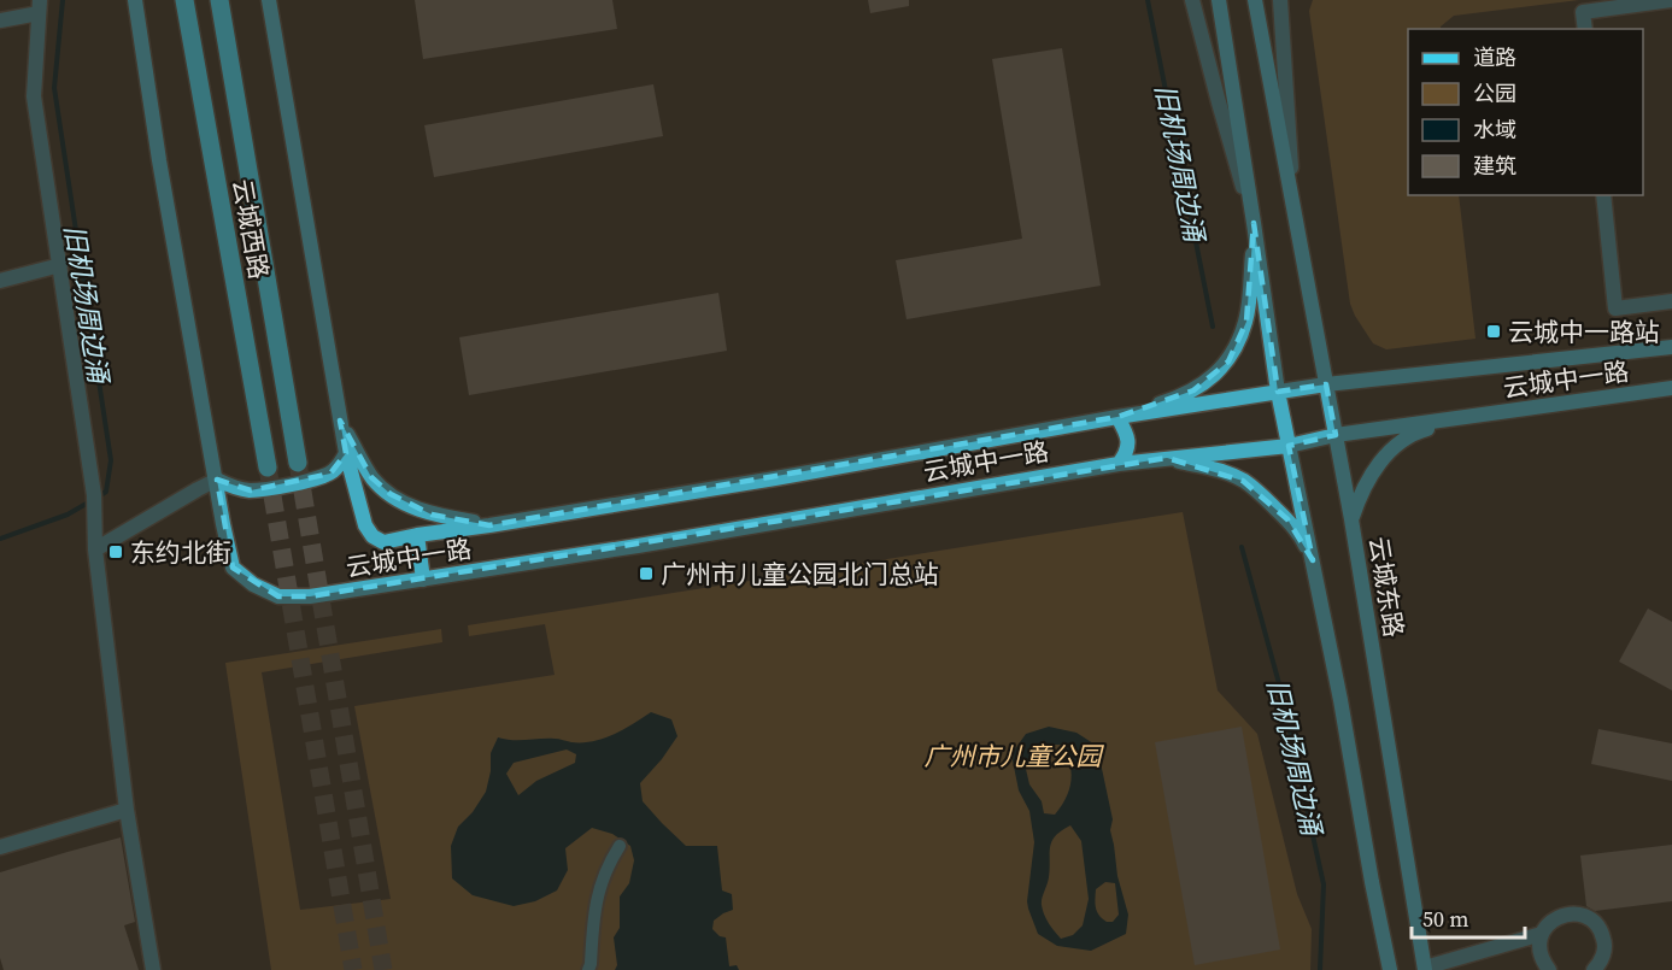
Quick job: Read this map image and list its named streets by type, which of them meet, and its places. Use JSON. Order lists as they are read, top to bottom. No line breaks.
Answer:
{"streets":{"main road":["云城西路","云城中一路","云城东路"]},"crossings":[["云城中一路","云城东路"]],"water":["旧机场周边涌"],"parks":["广州市儿童公园"],"places":{"transit":["云城中一路站","东约北街","广州市儿童公园北门总站"]},"legend":["道路","公园","水域","建筑"],"scale_bar":"50 m"}
